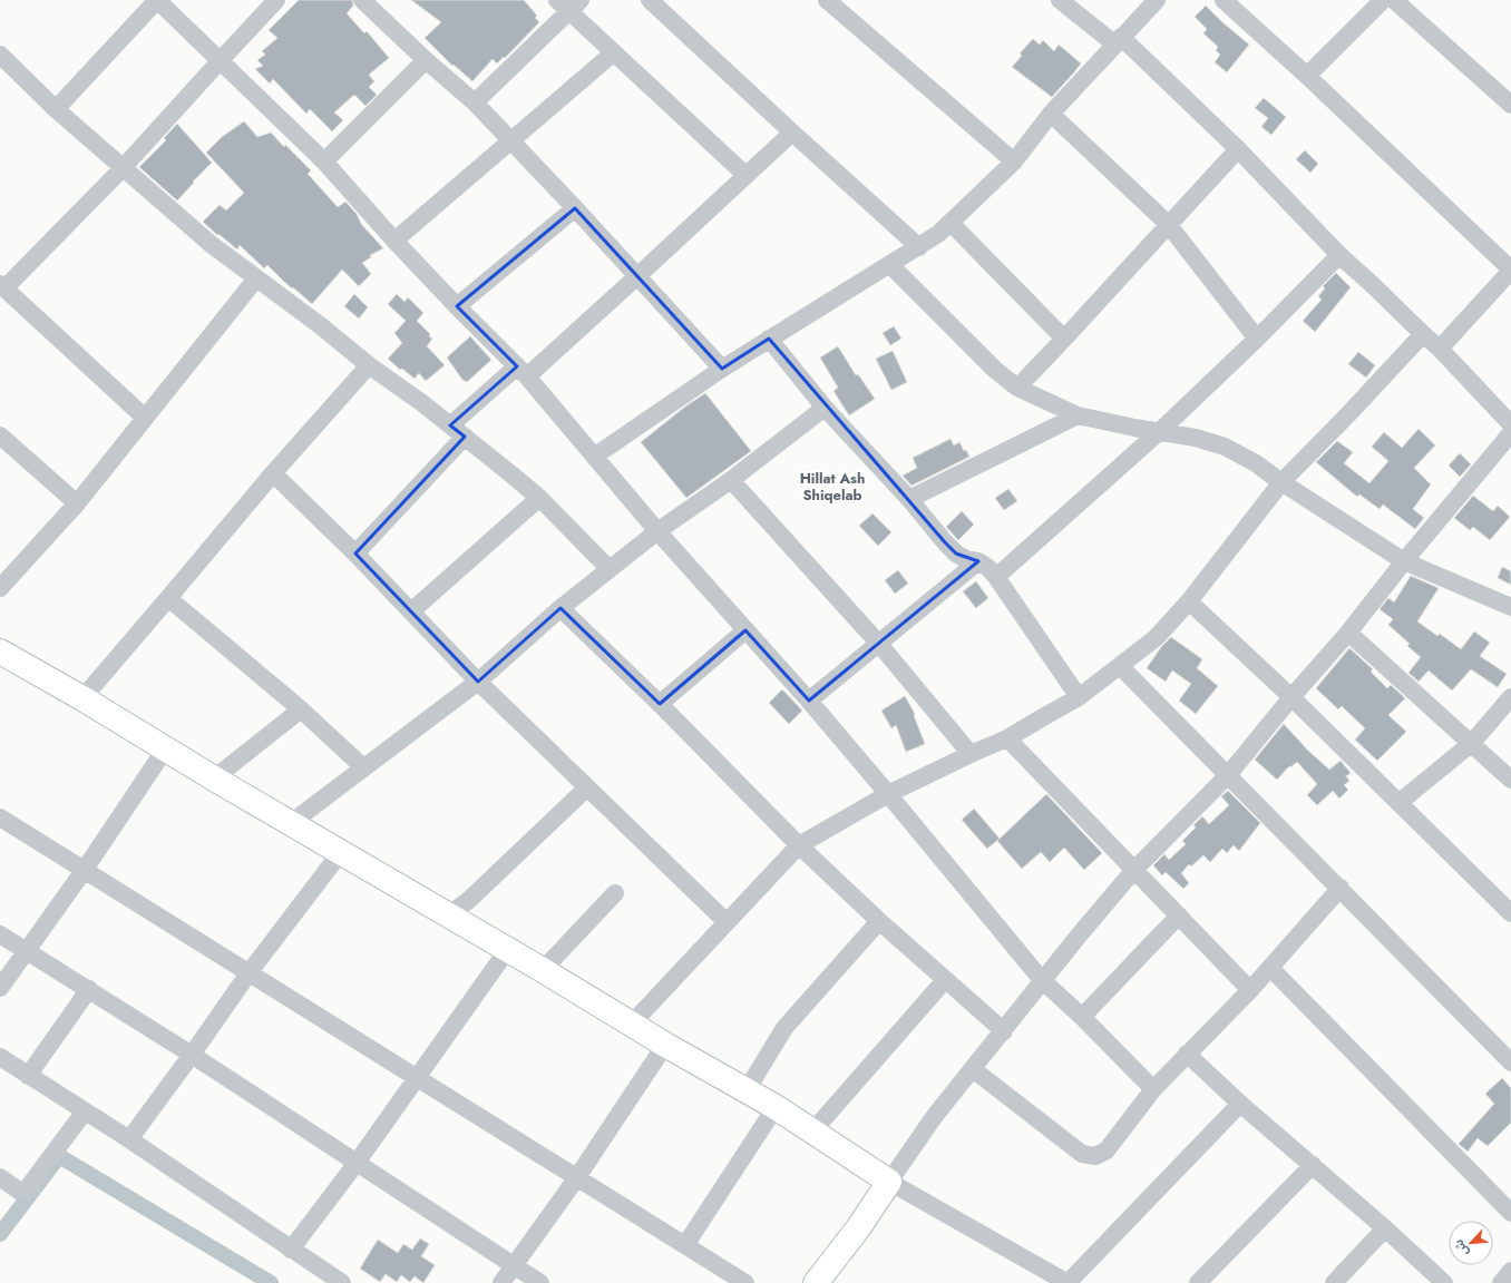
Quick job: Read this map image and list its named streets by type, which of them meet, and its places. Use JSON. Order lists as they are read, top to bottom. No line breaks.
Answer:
{"districts":["Hillat Ash Shiqelab"],"north":"bottom left"}
